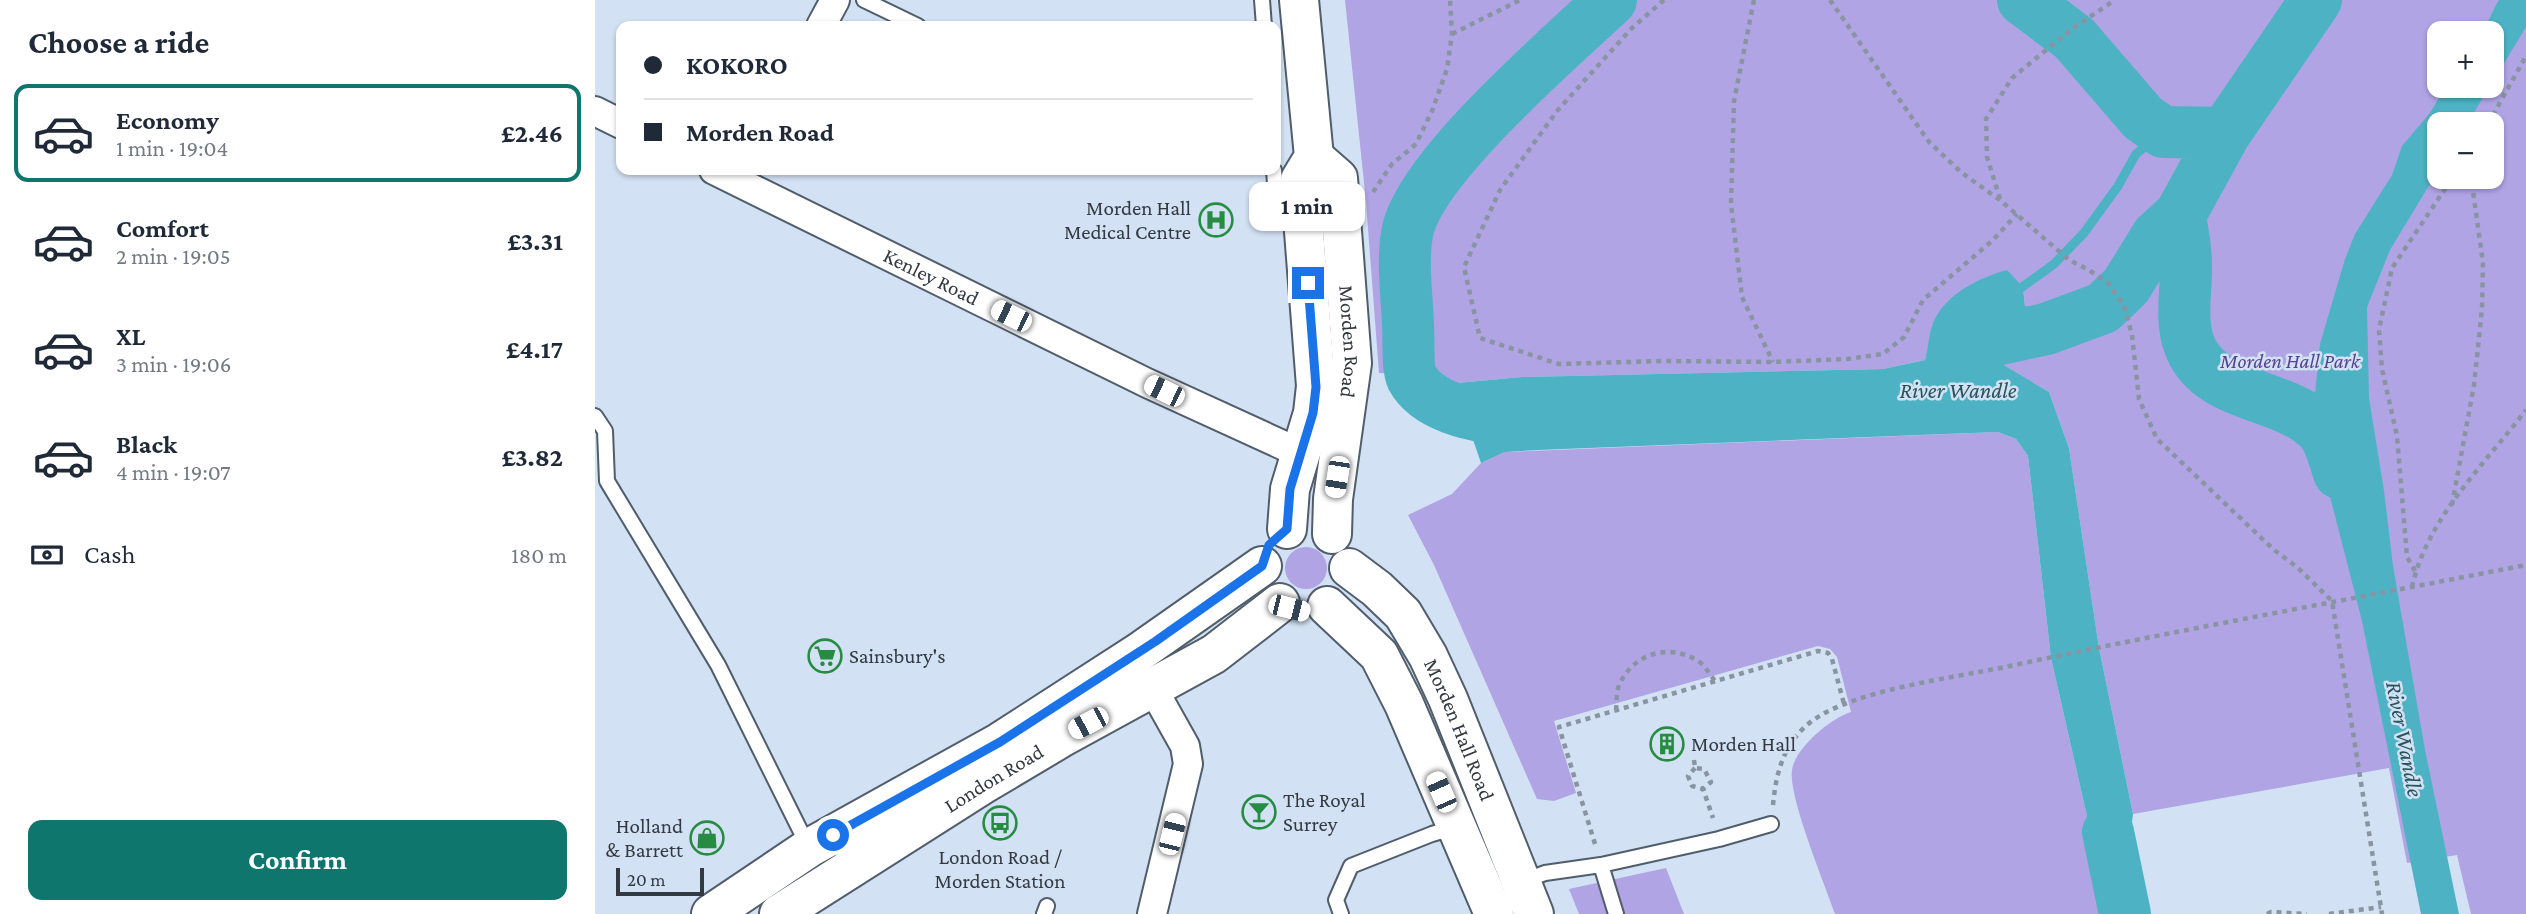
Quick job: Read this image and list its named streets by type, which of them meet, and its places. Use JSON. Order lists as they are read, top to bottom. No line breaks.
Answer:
{"streets":{"highway":["Morden Road","Morden Hall Road","London Road"],"street":["Kenley Road"]},"crossings":[["Kenley Road","Morden Road"],["Morden Road","Morden Hall Road"],["Morden Road","London Road"],["Morden Hall Road","London Road"]],"water":["River Wandle"],"parks":["Morden Hall Park"],"places":{"hospital":["Morden Hall Medical Centre"],"supermarket":["Sainsbury's"],"building":["Morden Hall"],"bar":["The Royal Surrey"],"bus stop":["London Road / Morden Station"],"shop":["Holland & Barrett"]},"scale_bar":"20 m","page":{"heading":"Choose a ride","map_buttons":["+","−"],"banner":["KOKORO","Morden Road"],"list":[{"name":"Economy","note":"1 min · 19:04","value":"£2.46"},{"name":"Comfort","note":"2 min · 19:05","value":"£3.31"},{"name":"XL","note":"3 min · 19:06","value":"£4.17"},{"name":"Black","note":"4 min · 19:07","value":"£3.82"}],"bubble":"1 min","pay":["Cash","180 m"],"buttons":"Confirm","scale":"20 m"}}
